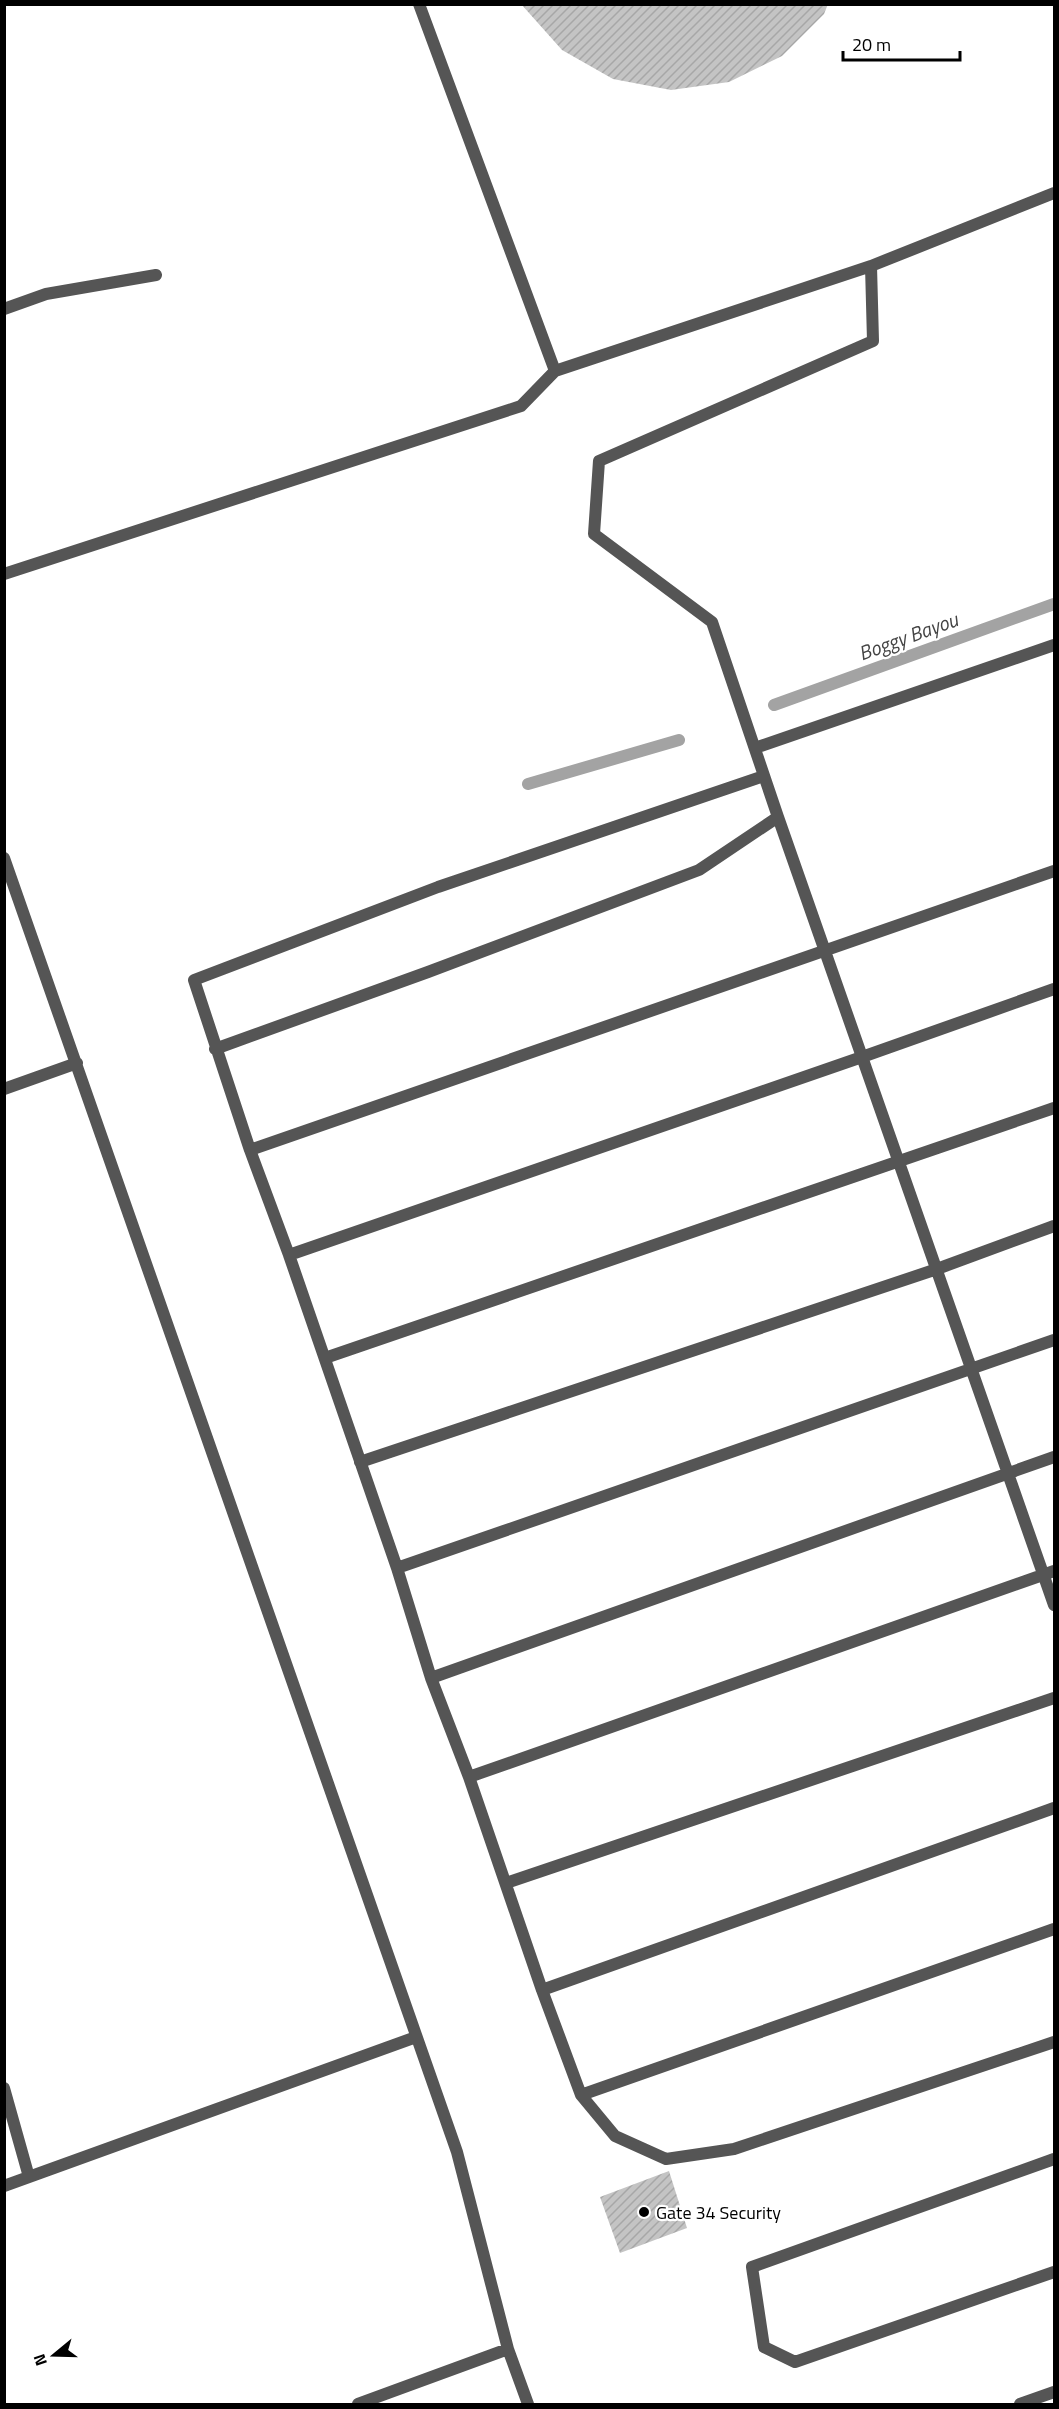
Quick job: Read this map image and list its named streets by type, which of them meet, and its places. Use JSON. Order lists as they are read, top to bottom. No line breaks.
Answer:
{"water":["Boggy Bayou"],"places":["Gate 34 Security"],"scale_bar":"20 m","north":"left"}
